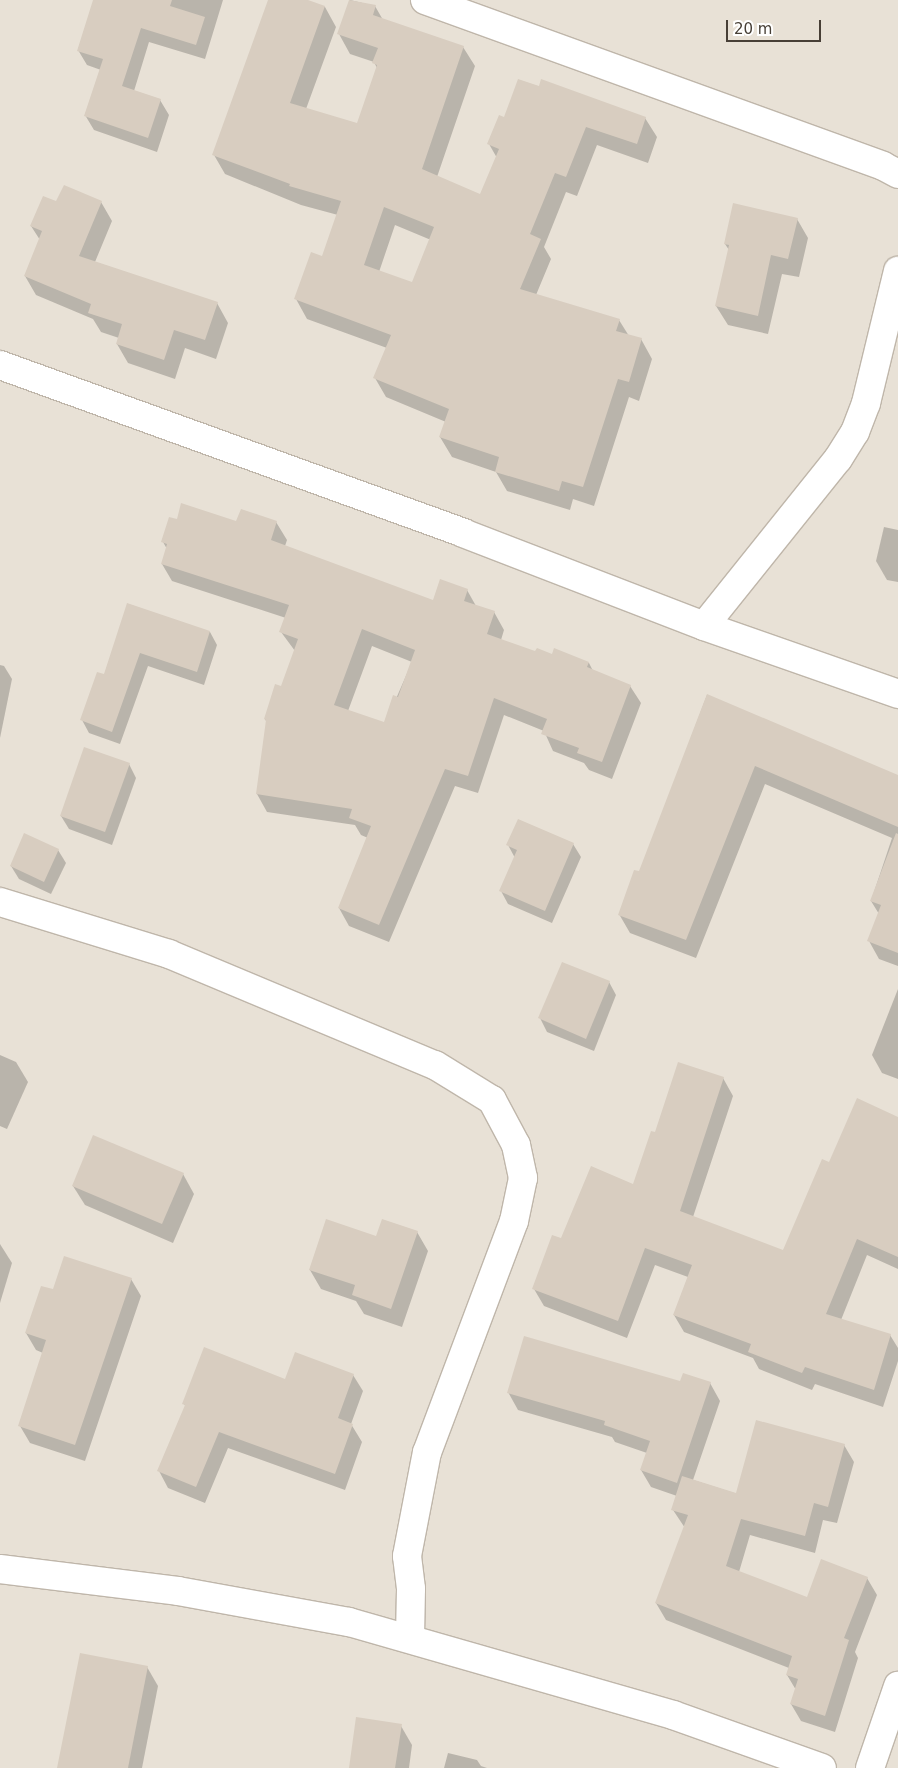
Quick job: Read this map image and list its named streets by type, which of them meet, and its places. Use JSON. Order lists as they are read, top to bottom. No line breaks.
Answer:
{"scale_bar":"20 m"}
